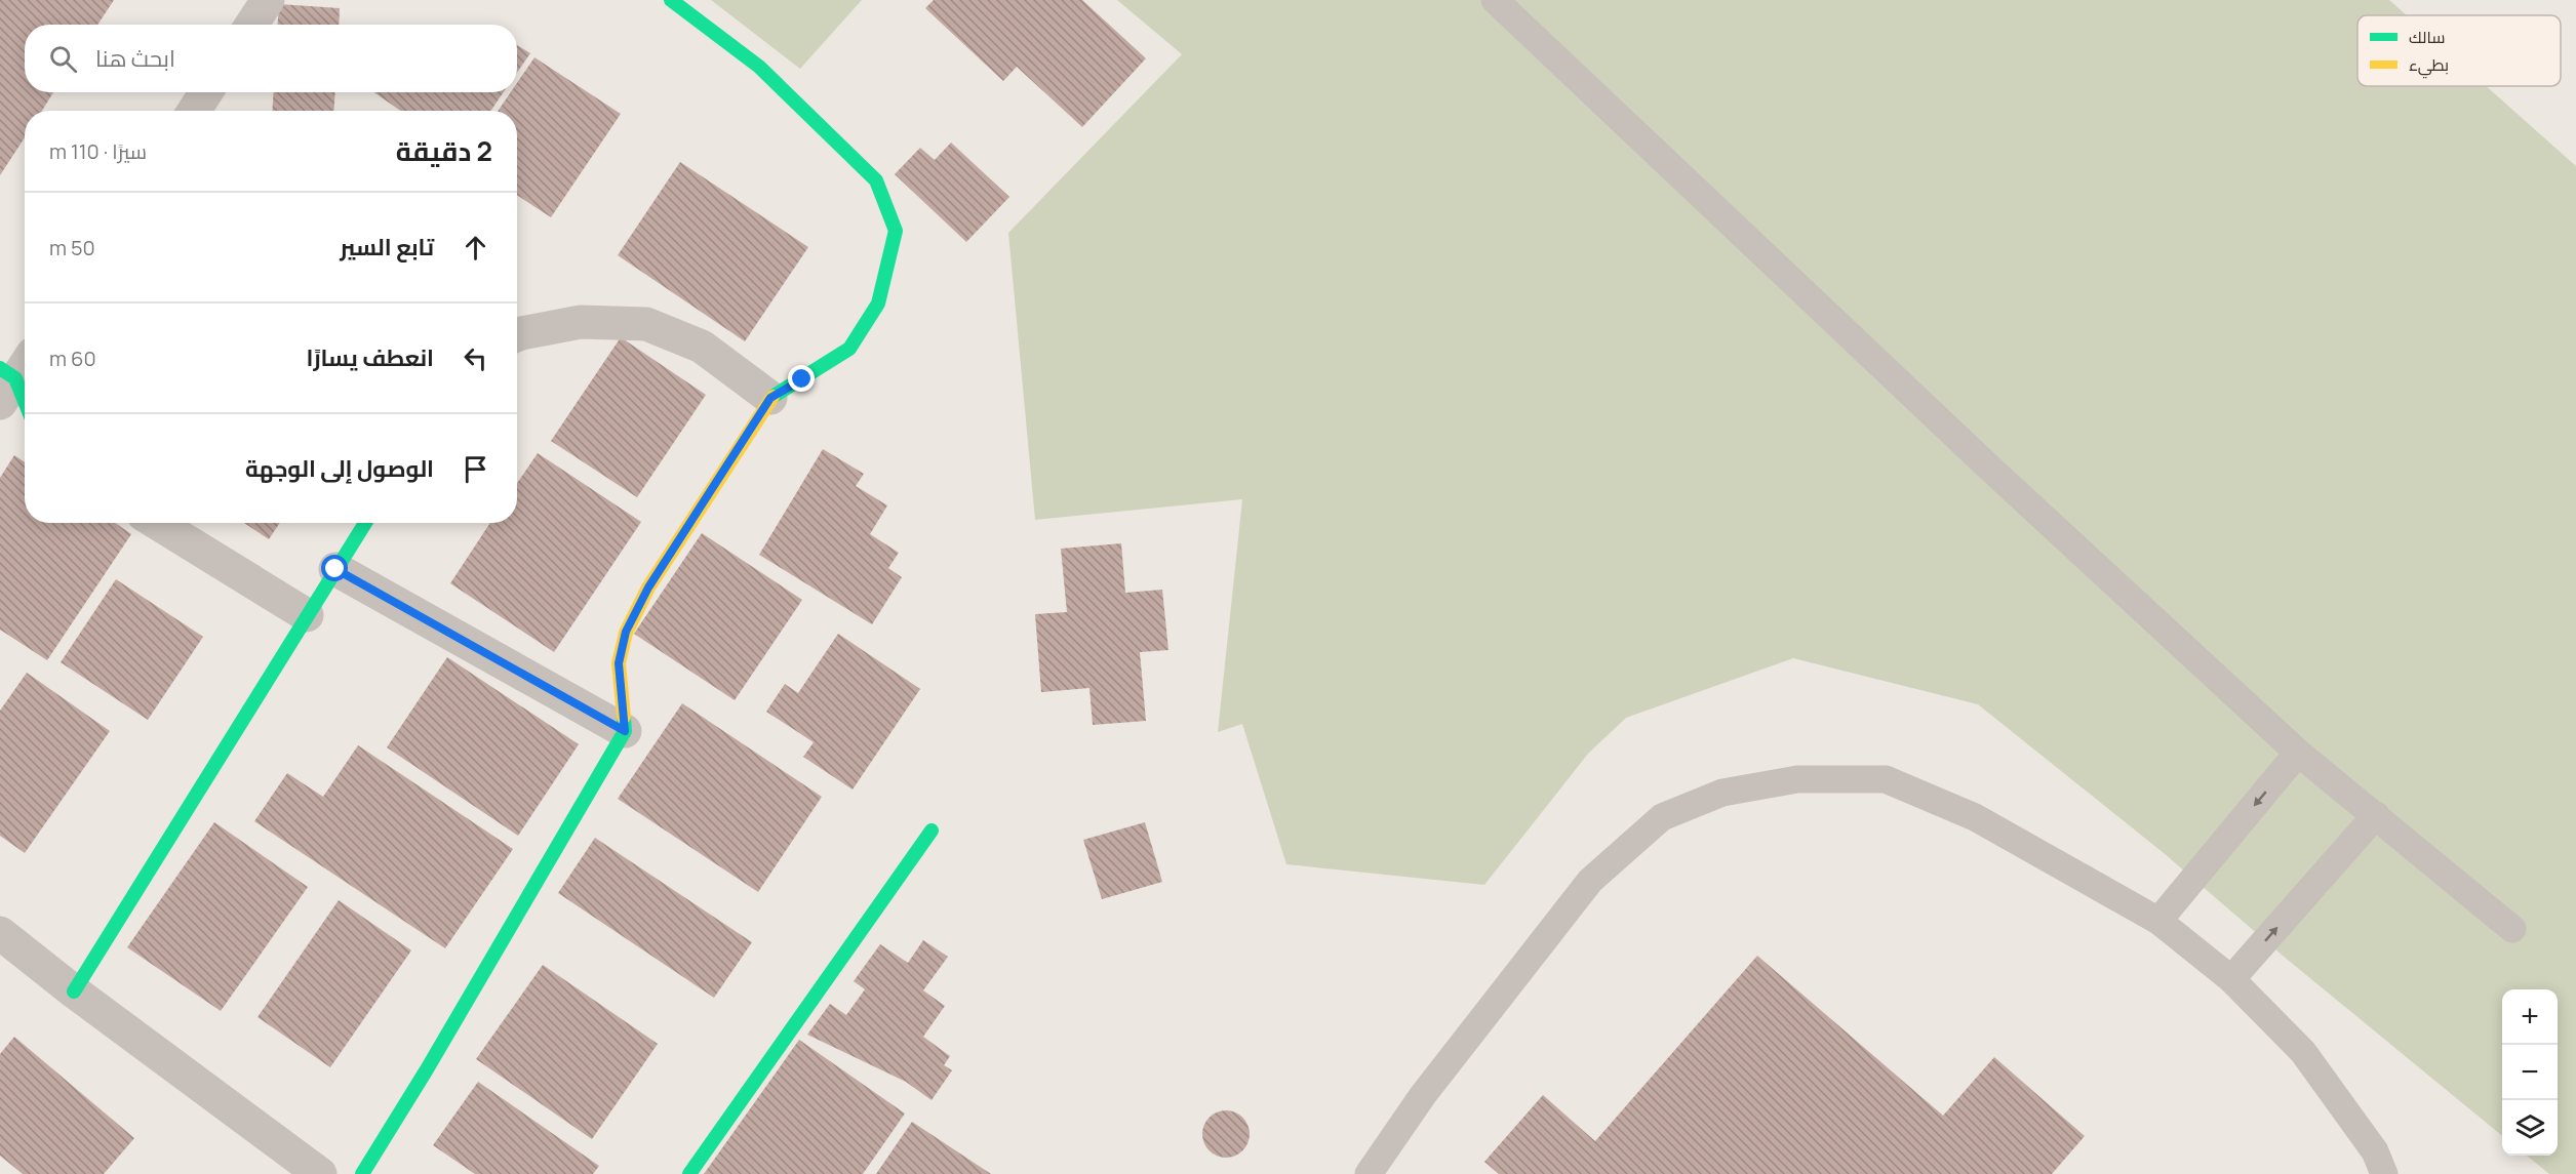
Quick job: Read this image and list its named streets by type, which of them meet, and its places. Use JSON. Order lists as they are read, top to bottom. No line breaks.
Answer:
{"legend":["سالك","بطيء"],"page":{"search":"ابحث هنا","heading":["2 دقيقة","سيرًا · 110 m"],"list":[["تابع السير","50 m"],["انعطف يسارًا","60 m"],"الوصول إلى الوجهة"],"map_buttons":["+","−"]}}
